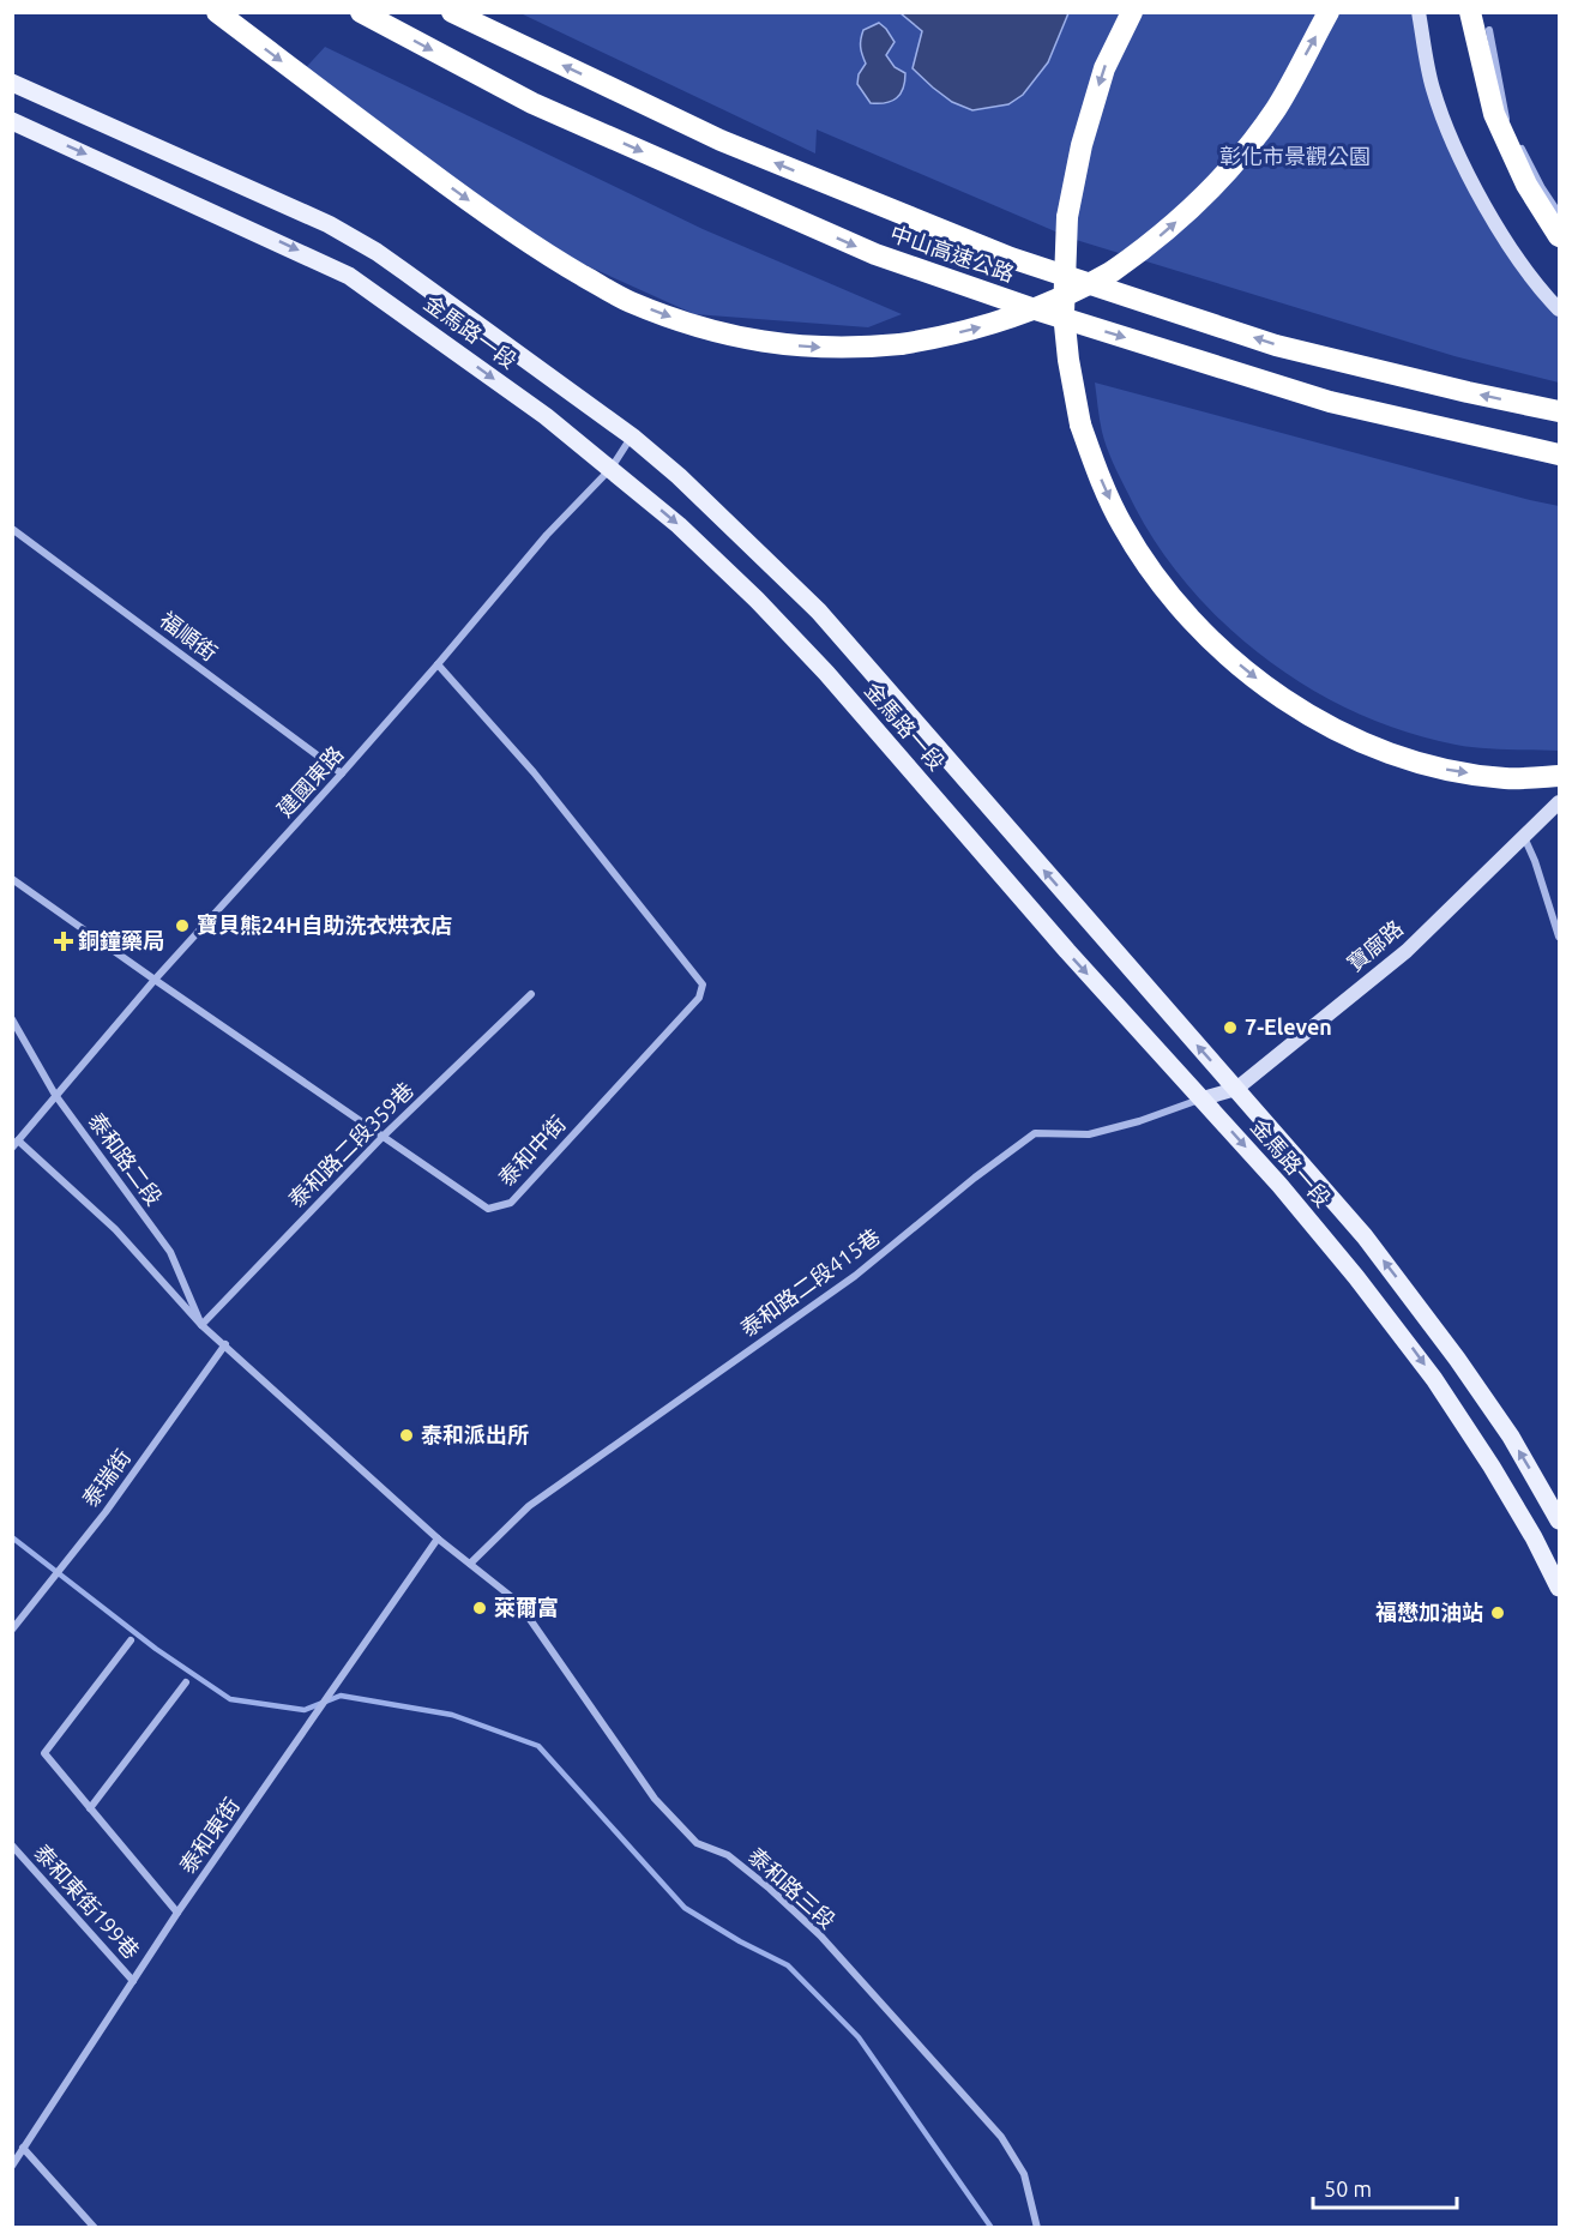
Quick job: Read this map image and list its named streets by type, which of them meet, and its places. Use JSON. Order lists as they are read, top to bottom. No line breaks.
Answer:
{"streets":{"highway":["中山高速公路"],"main road":["金馬路一段"],"street":["福順街","建國東路","寶廍路","泰和路二段359巷","泰和中街","泰和路二段","泰和路二段415巷","泰瑞街","泰和東街","泰和路三段","泰和東街199巷"]},"crossings":[["金馬路一段","建國東路"],["金馬路一段","寶廍路"],["金馬路一段","泰和路二段415巷"],["福順街","建國東路"],["建國東路","泰和中街"],["建國東路","泰和路二段"],["寶廍路","泰和路二段415巷"],["泰和路二段359巷","泰和中街"],["泰和路二段359巷","泰和路二段"],["泰和路二段","泰和路二段415巷"],["泰和路二段","泰瑞街"],["泰和路二段","泰和東街"],["泰和路二段","泰和路三段"],["泰和路二段415巷","泰和路三段"],["泰和東街","泰和東街199巷"]],"parks":["彰化市景觀公園"],"places":{"other":["寶貝熊24H自助洗衣烘衣店","7-Eleven","泰和派出所","萊爾富","福懋加油站"],"health":["銅鐘藥局"]},"scale_bar":"50 m"}
